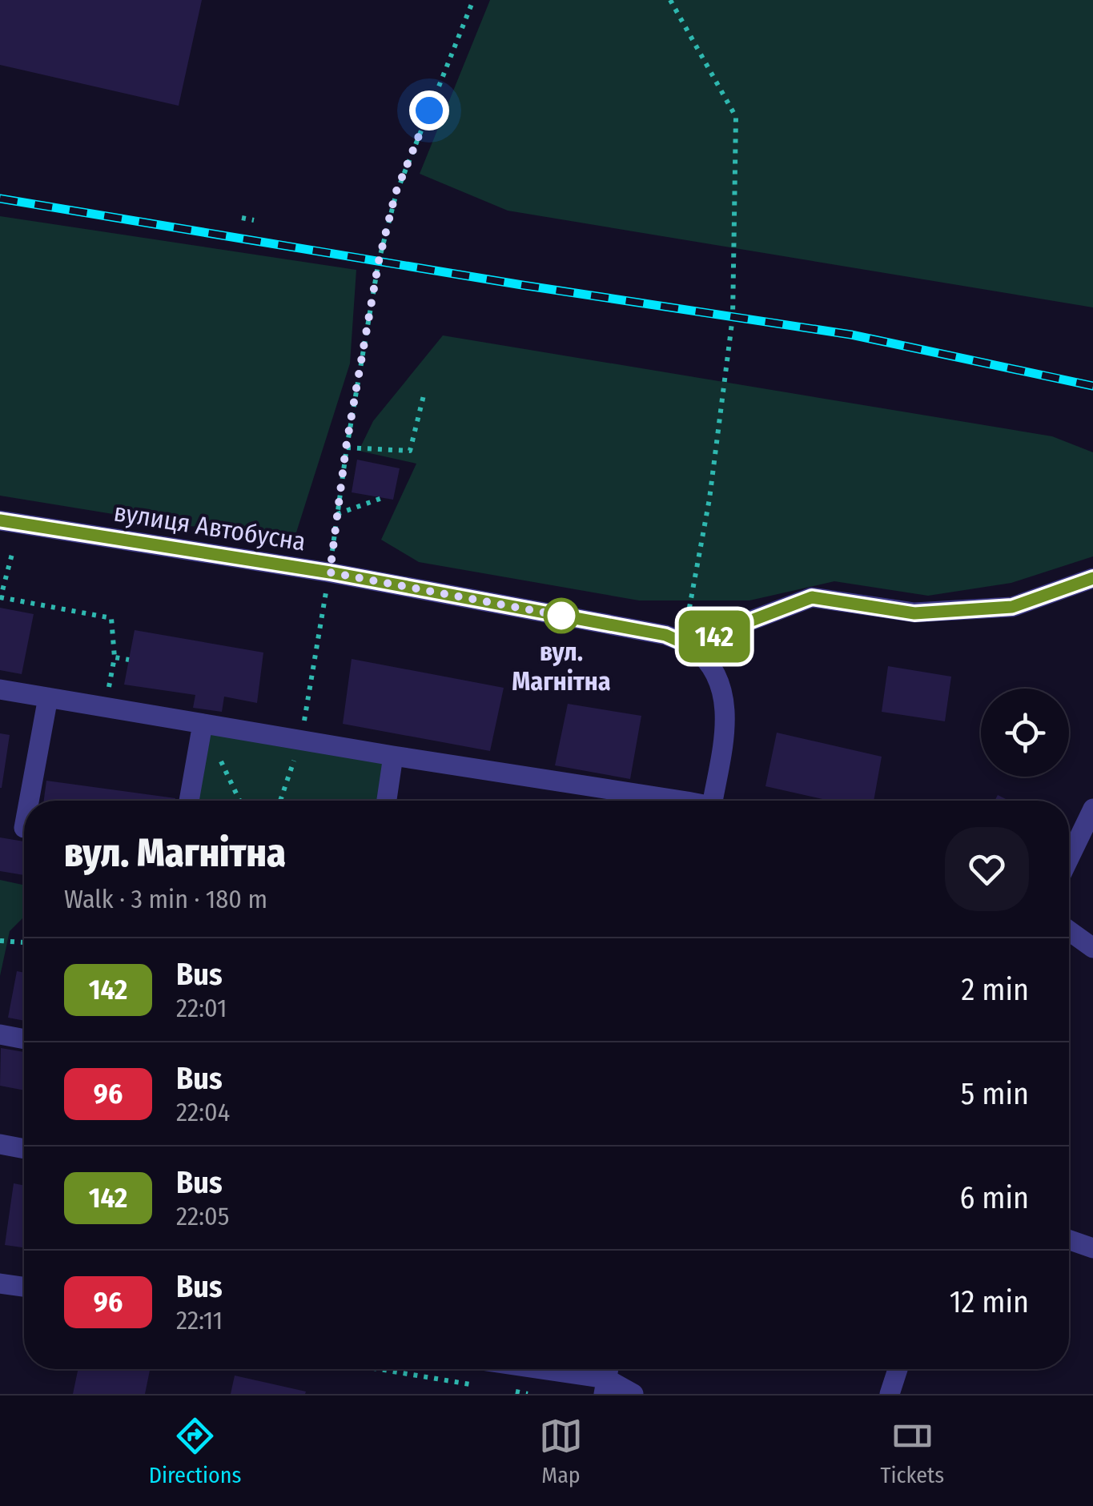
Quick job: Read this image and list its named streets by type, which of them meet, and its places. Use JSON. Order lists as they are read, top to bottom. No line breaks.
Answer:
{"streets":{"street":["вулиця Автобусна"]},"places":["вул. Магнітна"],"lines":["bus line 142"],"page":{"on_map":"142","heading":["вул. Магнітна","Walk · 3 min · 180 m"],"list":[{"mark":"142","name":"Bus","note":"22:01","value":"2 min"},{"mark":"96","name":"Bus","note":"22:04","value":"5 min"},{"mark":"142","name":"Bus","note":"22:05","value":"6 min"},{"mark":"96","name":"Bus","note":"22:11","value":"12 min"}],"tabs":["Directions","Map","Tickets"]}}
